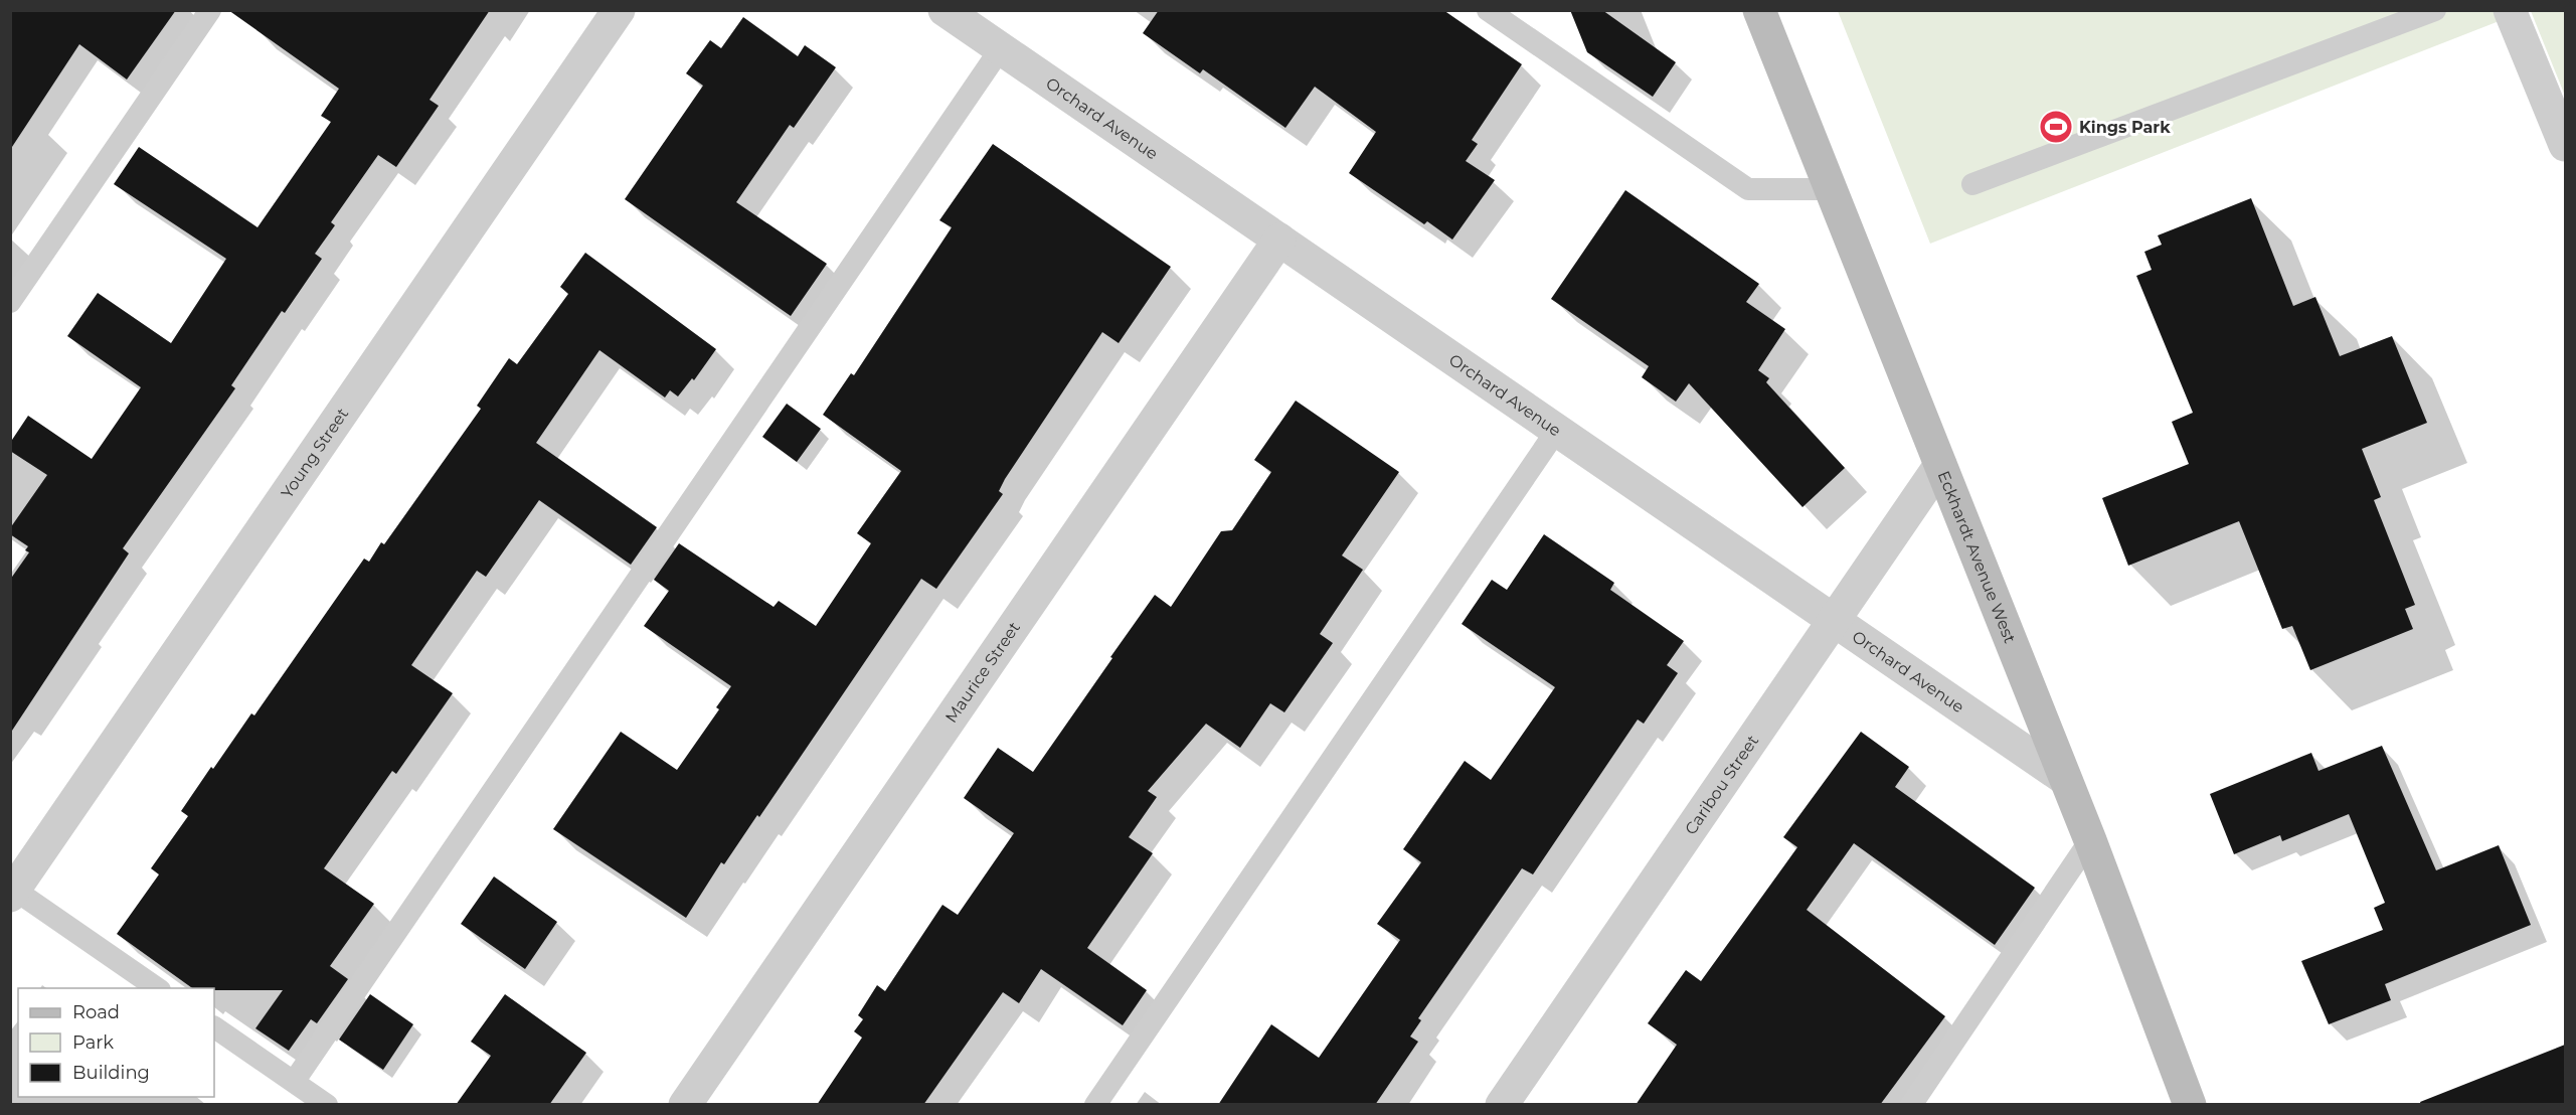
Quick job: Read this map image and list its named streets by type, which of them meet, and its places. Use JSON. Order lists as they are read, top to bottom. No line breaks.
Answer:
{"streets":{"main road":["Eckhardt Avenue West"],"street":["Orchard Avenue","Young Street","Maurice Street","Caribou Street"]},"crossings":[["Orchard Avenue","Eckhardt Avenue West"],["Orchard Avenue","Maurice Street"],["Orchard Avenue","Caribou Street"],["Eckhardt Avenue West","Caribou Street"]],"places":{"sports":["Kings Park"]},"legend":["Road","Park","Building"]}
